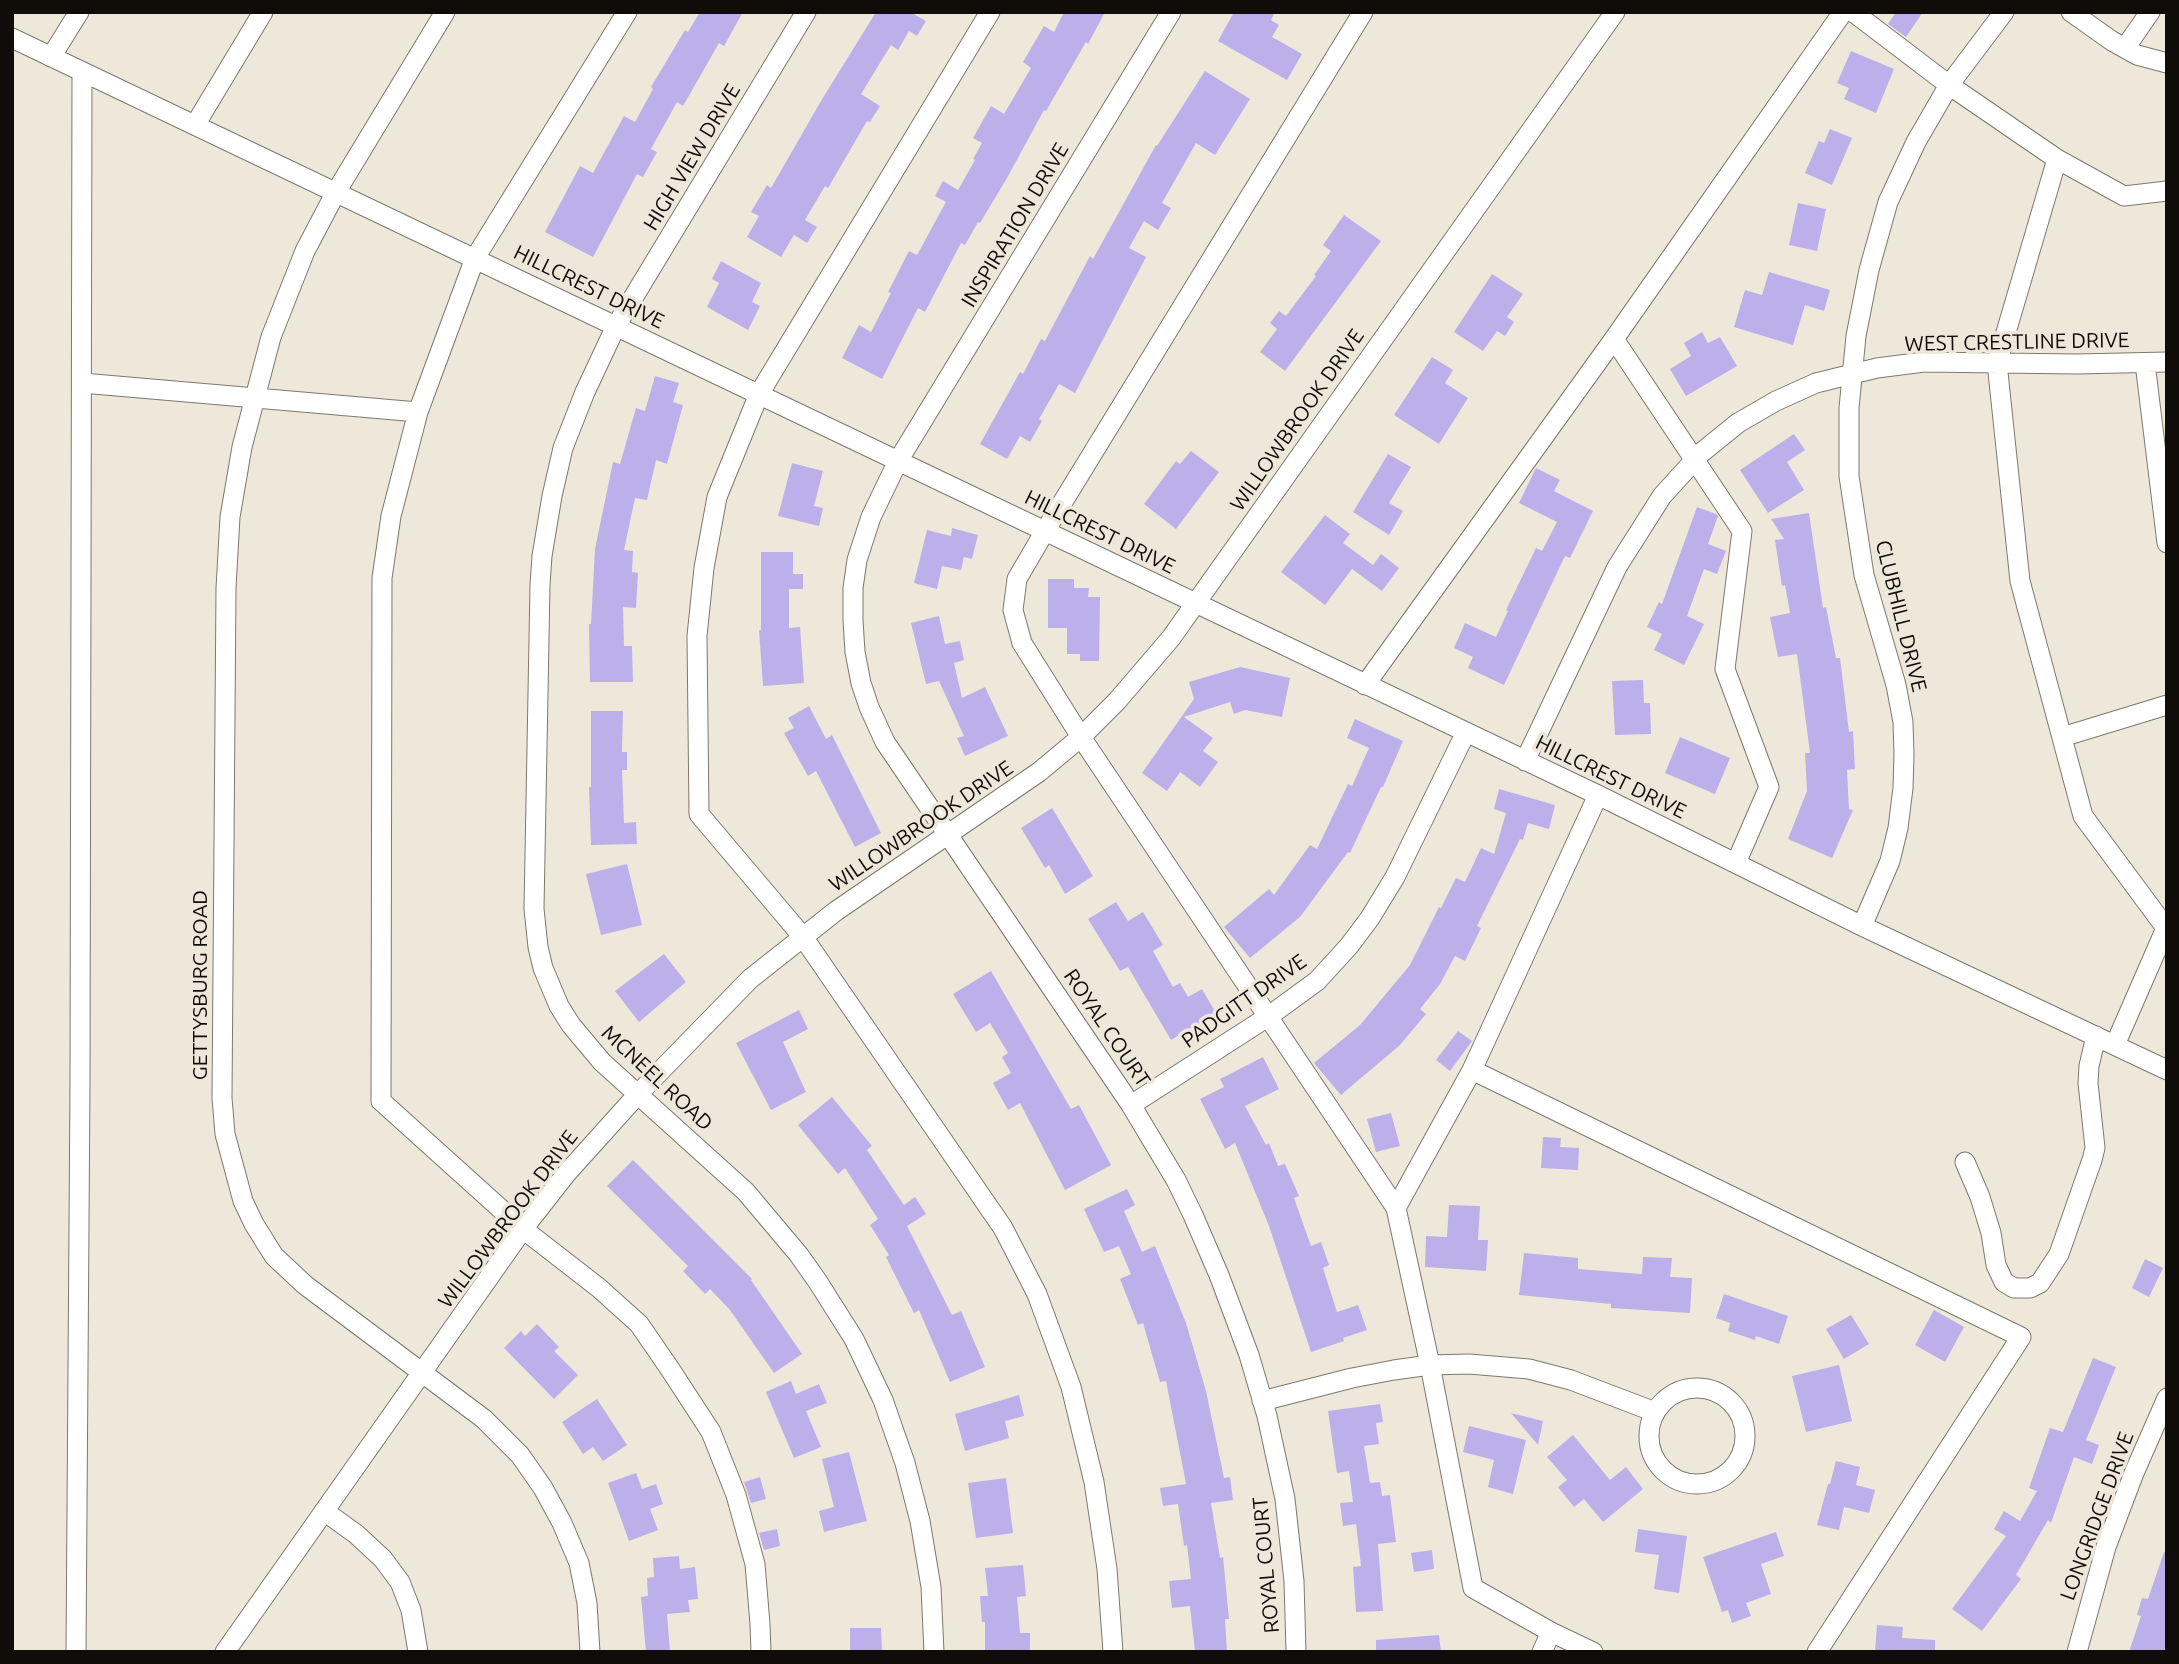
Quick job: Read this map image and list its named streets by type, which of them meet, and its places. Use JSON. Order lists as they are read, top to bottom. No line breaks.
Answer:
{"streets":{"street":["HIGH VIEW DRIVE","INSPIRATION DRIVE","HILLCREST DRIVE","WEST CRESTLINE DRIVE","WILLOWBROOK DRIVE","CLUBHILL DRIVE","GETTYSBURG ROAD","PADGITT DRIVE","ROYAL COURT","MCNEEL ROAD","LONGRIDGE DRIVE"]},"crossings":[["HIGH VIEW DRIVE","HILLCREST DRIVE"],["HIGH VIEW DRIVE","MCNEEL ROAD"],["INSPIRATION DRIVE","HILLCREST DRIVE"],["INSPIRATION DRIVE","ROYAL COURT"],["HILLCREST DRIVE","WEST CRESTLINE DRIVE"],["HILLCREST DRIVE","WILLOWBROOK DRIVE"],["HILLCREST DRIVE","CLUBHILL DRIVE"],["HILLCREST DRIVE","GETTYSBURG ROAD"],["HILLCREST DRIVE","PADGITT DRIVE"],["HILLCREST DRIVE","ROYAL COURT"],["HILLCREST DRIVE","MCNEEL ROAD"],["WEST CRESTLINE DRIVE","CLUBHILL DRIVE"],["WILLOWBROOK DRIVE","GETTYSBURG ROAD"],["WILLOWBROOK DRIVE","ROYAL COURT"],["WILLOWBROOK DRIVE","MCNEEL ROAD"],["PADGITT DRIVE","ROYAL COURT"]]}
